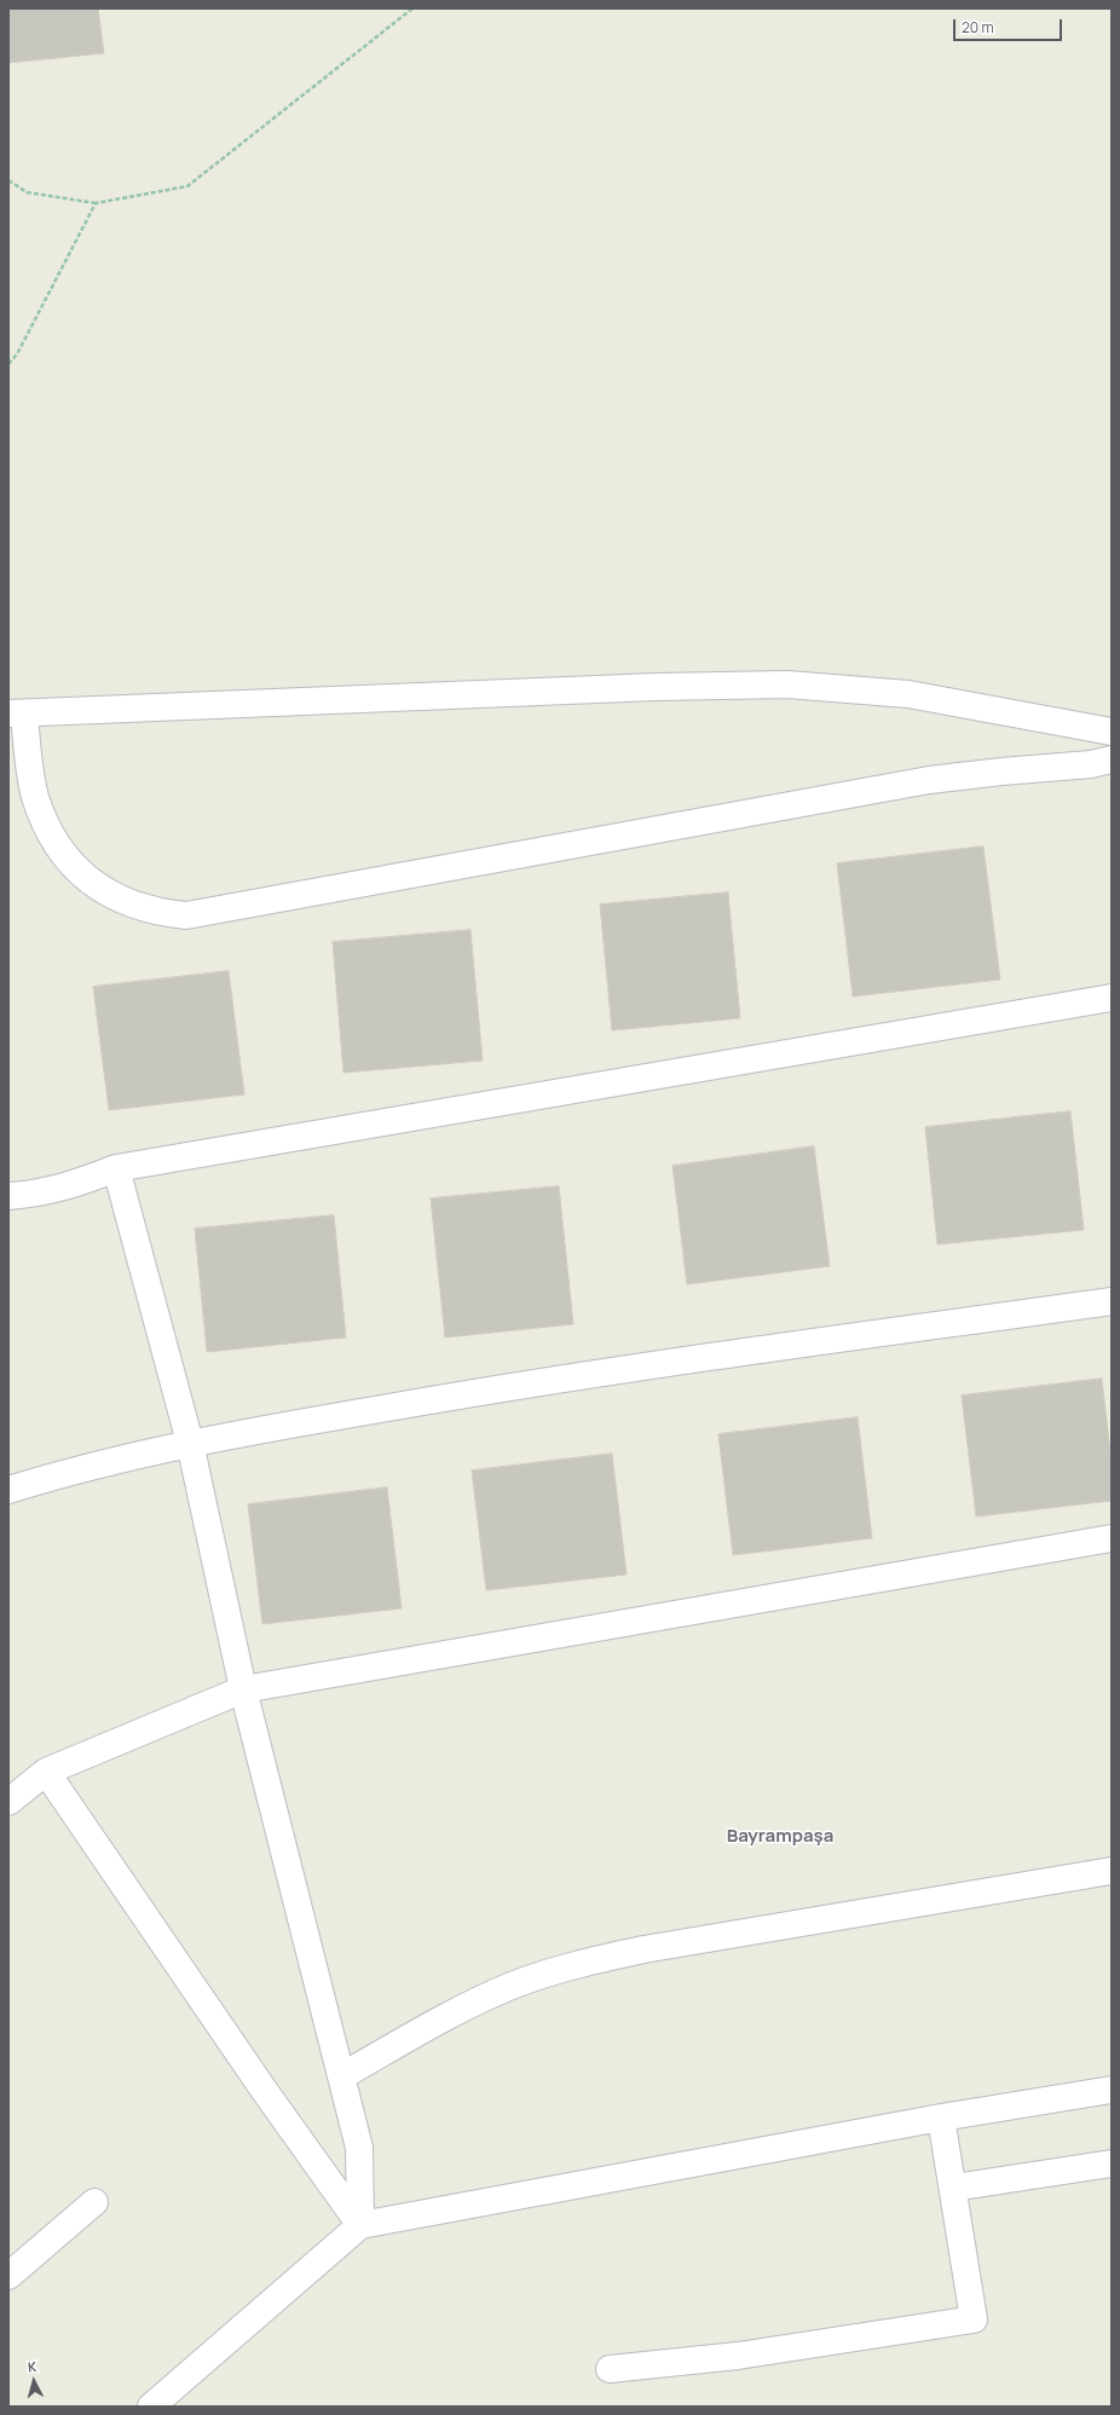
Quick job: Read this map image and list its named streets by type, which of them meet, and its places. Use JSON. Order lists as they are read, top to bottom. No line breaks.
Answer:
{"districts":["Bayrampaşa"],"scale_bar":"20 m","north":"top"}
